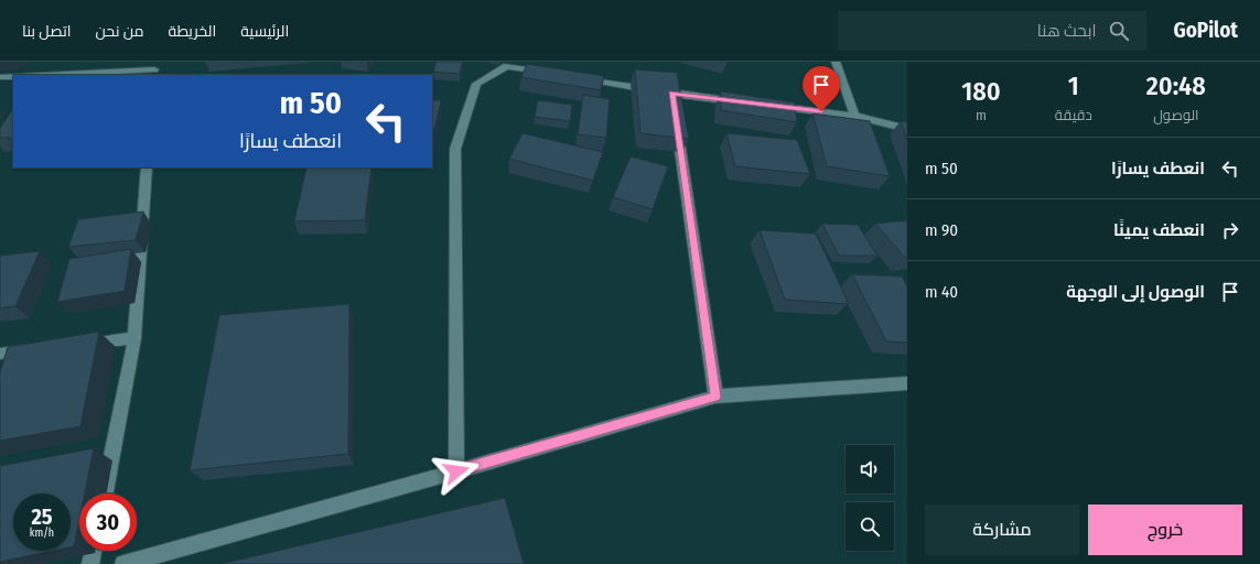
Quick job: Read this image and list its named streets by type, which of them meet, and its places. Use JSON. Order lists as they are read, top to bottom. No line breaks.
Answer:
{"page":{"header":"GoPilot","search":"ابحث هنا","nav":["الرئيسية","الخريطة","من نحن","اتصل بنا"],"eta":["20:48","الوصول","1","دقيقة","180","m"],"turn":["50 m","انعطف يسارًا"],"list":[{"name":"انعطف يسارًا","value":"50 m"},{"name":"انعطف يمينًا","value":"90 m"},{"name":"الوصول إلى الوجهة","value":"40 m"}],"speed":"25 km/h","limit":"30","buttons":["خروج","مشاركة"]}}
